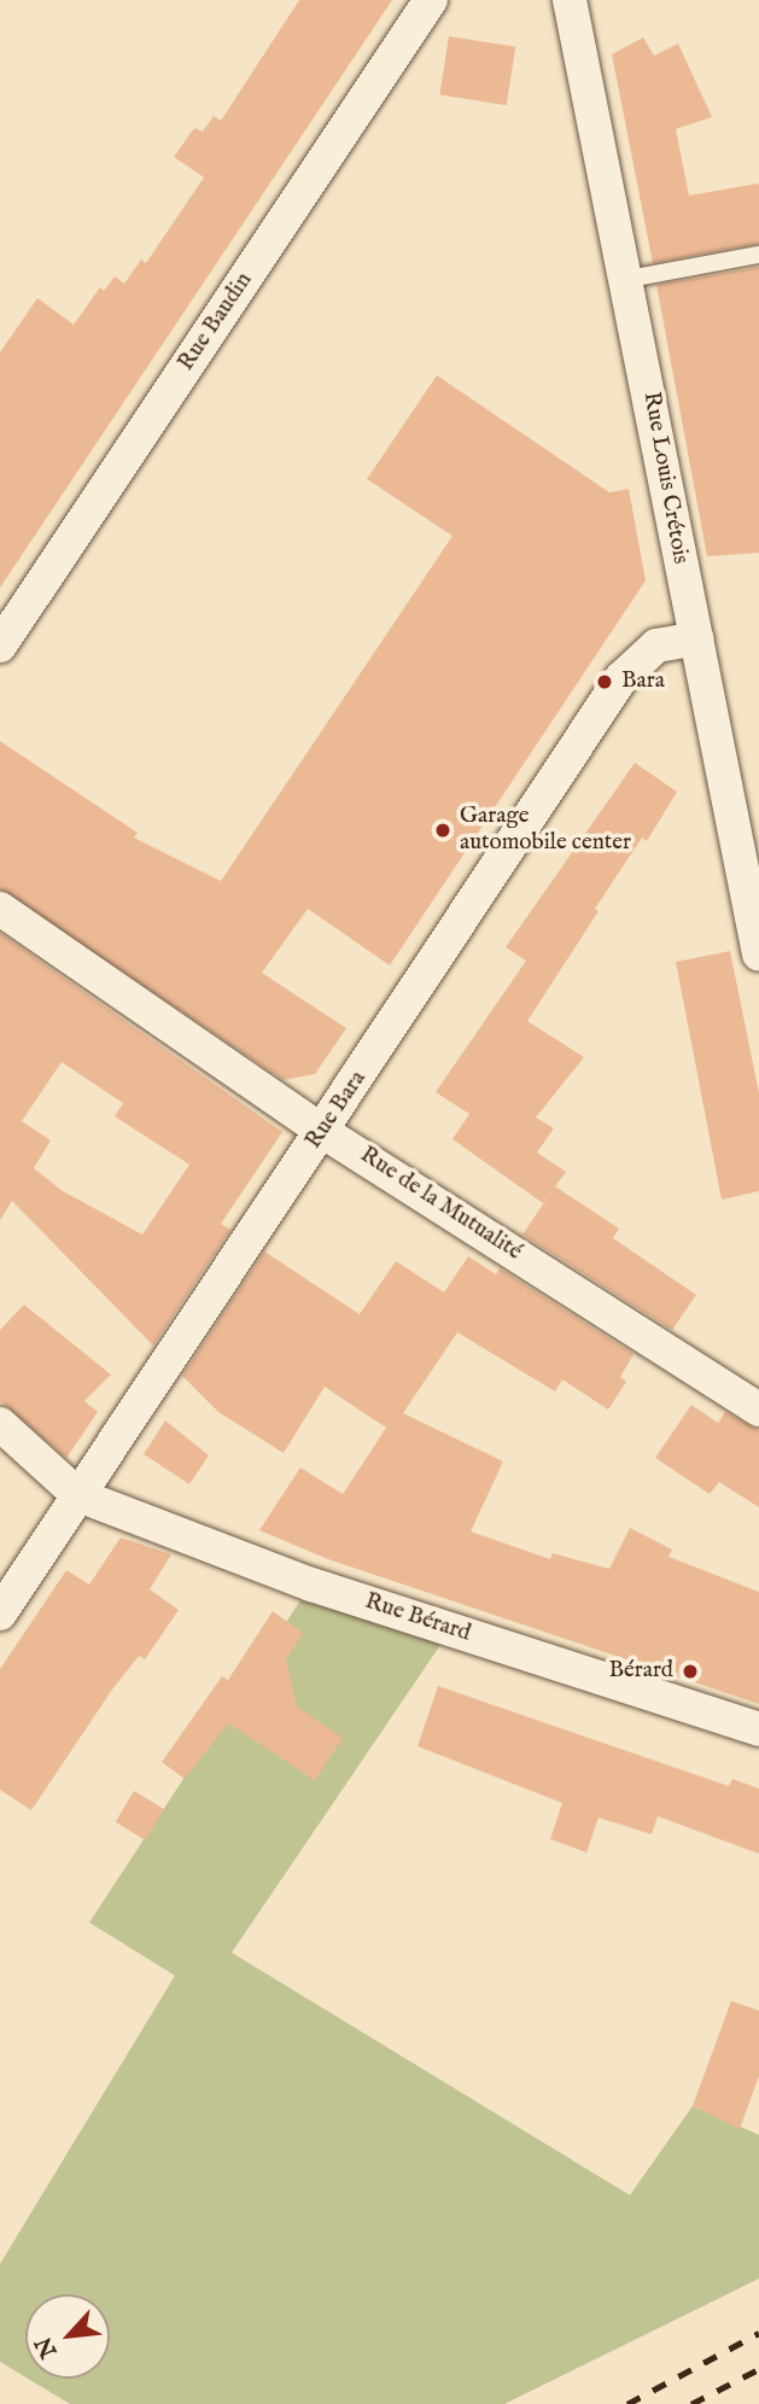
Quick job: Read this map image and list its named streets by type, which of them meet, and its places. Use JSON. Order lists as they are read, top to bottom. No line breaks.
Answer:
{"streets":{"street":["Rue Baudin","Rue Louis Crétois","Rue Bara","Rue de la Mutualité","Rue Bérard"]},"crossings":[["Rue Louis Crétois","Rue Bara"],["Rue Bara","Rue de la Mutualité"],["Rue Bara","Rue Bérard"]],"places":["Bara","Garage automobile center","Bérard"],"north":"bottom left"}
